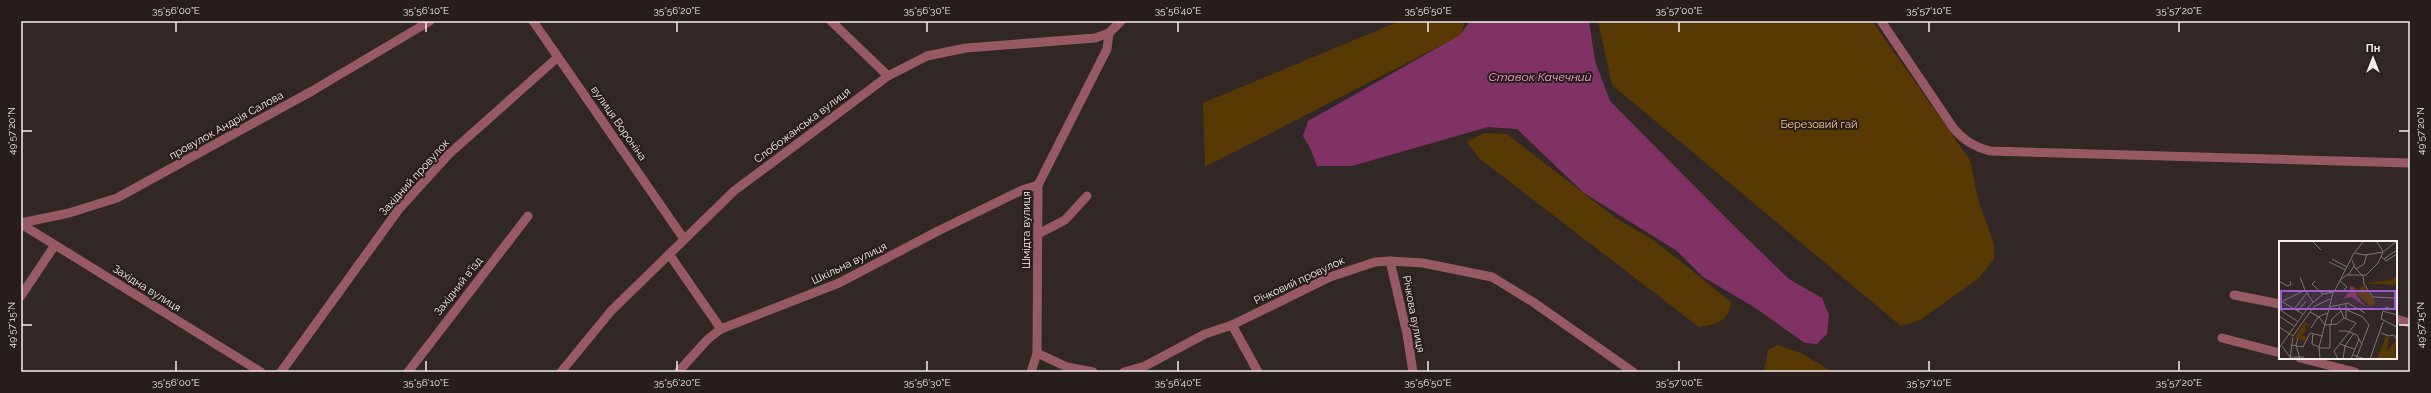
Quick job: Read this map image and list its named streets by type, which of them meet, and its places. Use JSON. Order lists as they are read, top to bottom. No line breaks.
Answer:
{"streets":{"street":["вулиця Вороніна","провулок Андрія Салова","Слобожанська вулиця","Західний провулок","Шмідта вулиця","Шкільна вулиця","Річковий провулок","Західний в'їзд","Західна вулиця","Річкова вулиця"]},"crossings":[["вулиця Вороніна","Слобожанська вулиця"],["вулиця Вороніна","Західний провулок"],["провулок Андрія Салова","Західна вулиця"],["Слобожанська вулиця","Шмідта вулиця"],["Шмідта вулиця","Шкільна вулиця"],["Річковий провулок","Річкова вулиця"]],"water":["Ставок Качечний"],"parks":["Березовий гай"],"north":"top","coordinates":["35°56'00\"E","35°56'10\"E","35°56'20\"E","35°56'30\"E","35°56'40\"E","35°56'50\"E","35°57'00\"E","35°57'10\"E","35°57'20\"E","49°57'20\"N","49°57'15\"N"]}
